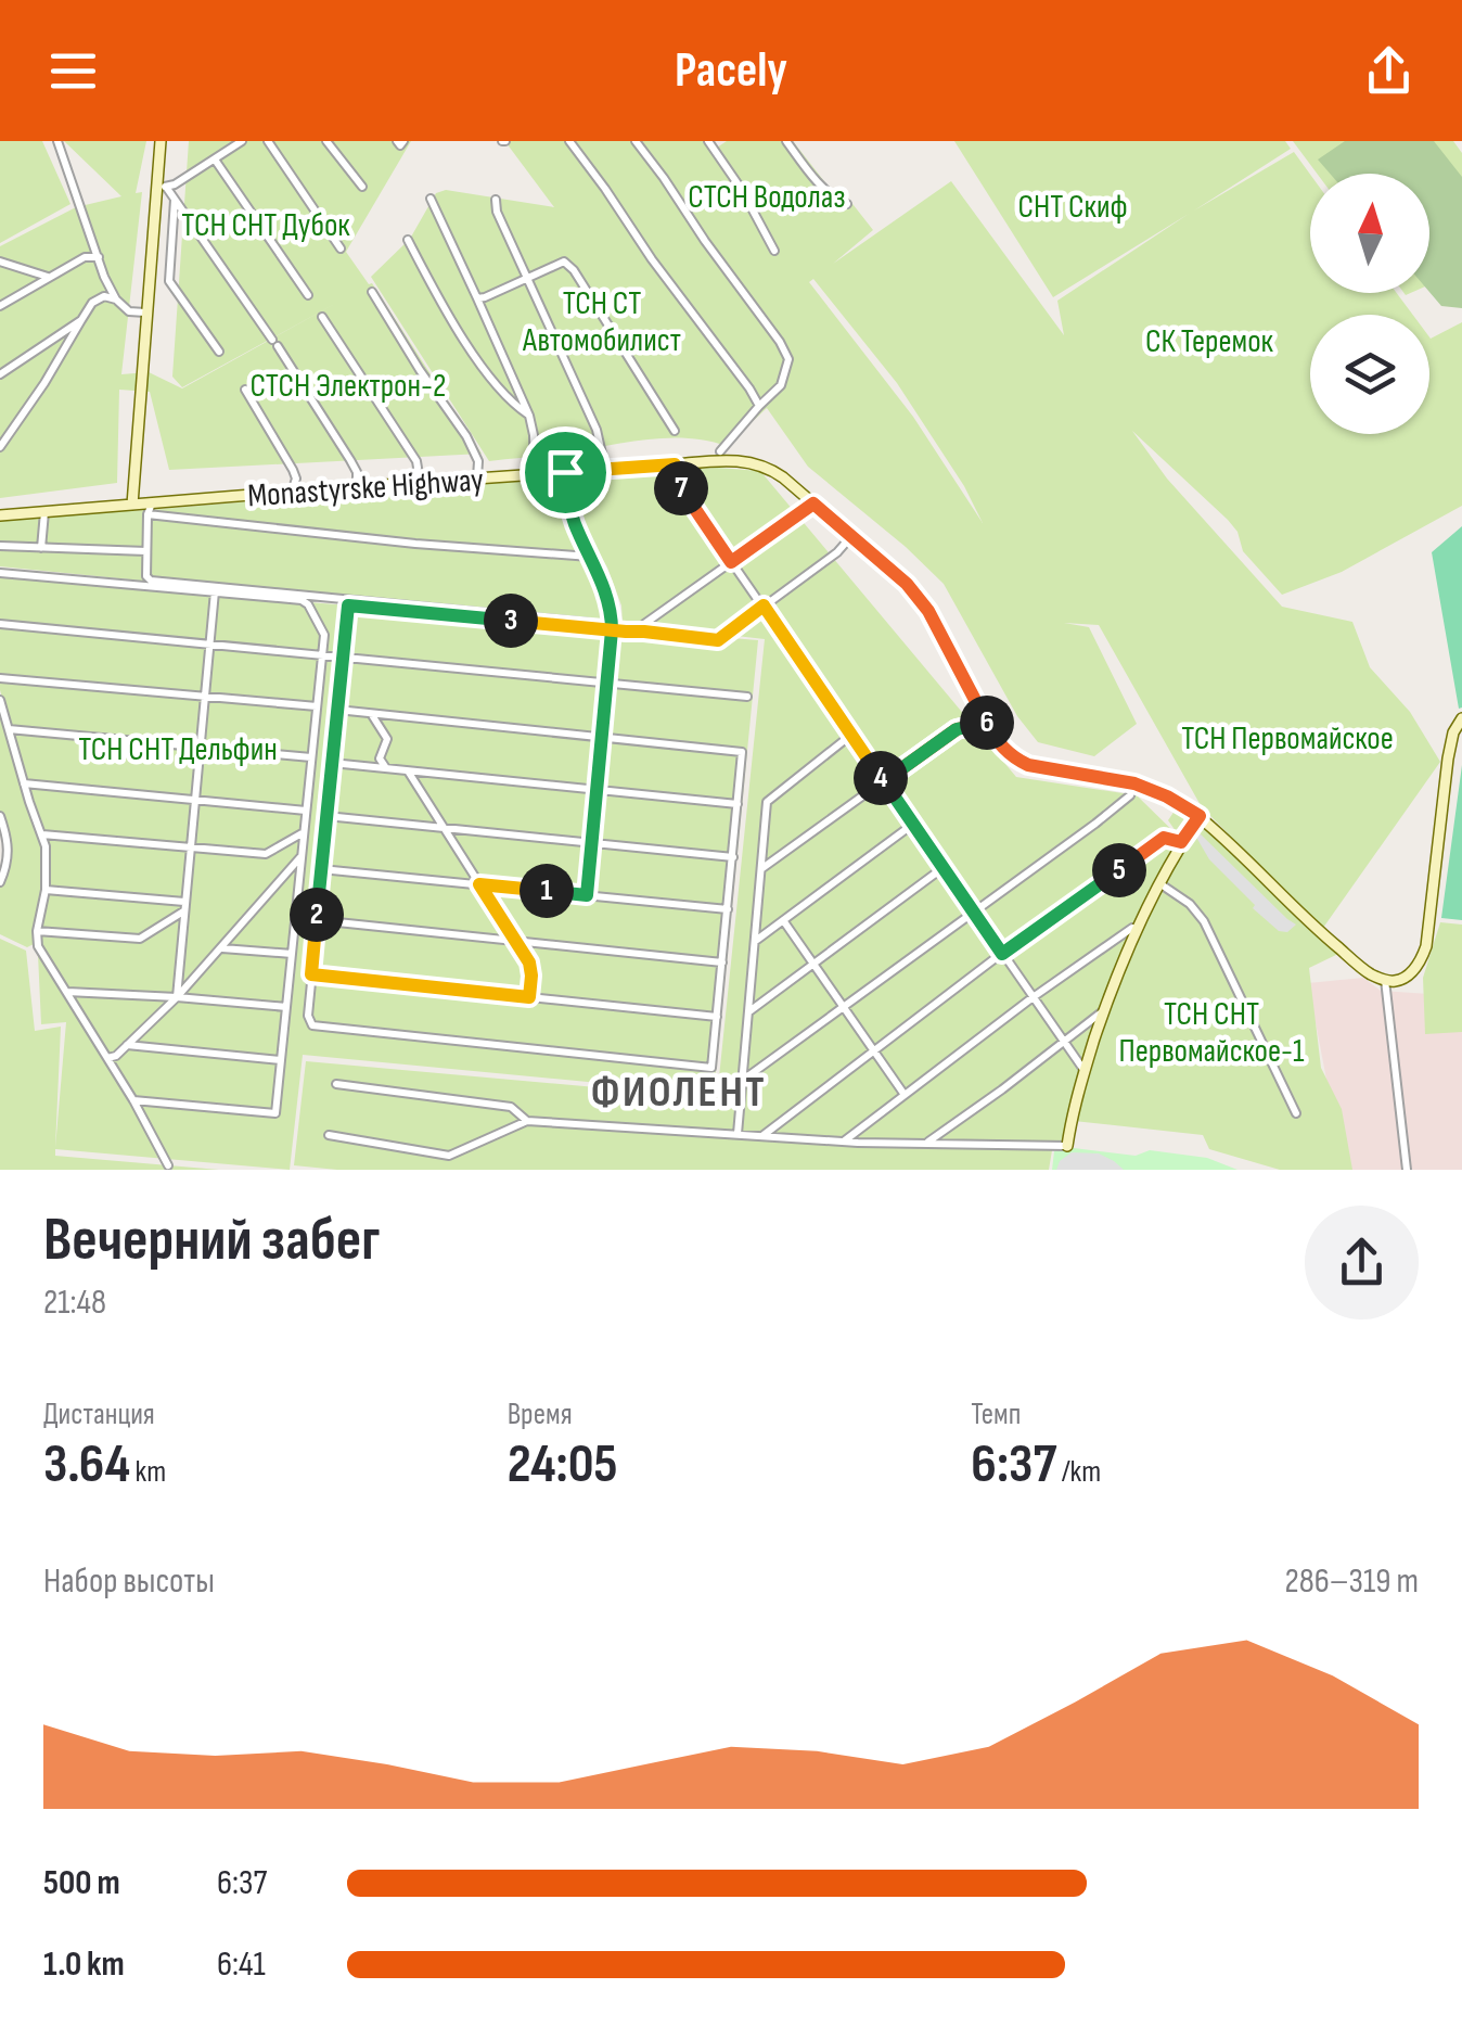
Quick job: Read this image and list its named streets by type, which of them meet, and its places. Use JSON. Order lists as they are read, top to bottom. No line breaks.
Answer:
{"streets":{"main road":["Monastyrske Highway"]},"districts":["ФИОЛЕНТ"],"parks":["СТСН Водолаз","СНТ Скиф","ТСН СНТ Дубок","ТСН СТ Автомобилист","СК Теремок","СТСН Электрон-2","ТСН Первомайское","ТСН СНТ Дельфин","ТСН СНТ Первомайское-1"],"north":"top","page":{"header":"Pacely","pins":["7","3","6","4","5","1","2"],"heading":["Вечерний забег","21:48"],"stats":[["Дистанция","3.64 km"],["Время","24:05"],["Темп","6:37 /km"]],"chart":["Набор высоты","286–319 m"],"list":[{"name":"500 m","note":"6:37"},{"name":"1.0 km","note":"6:41"}]}}
